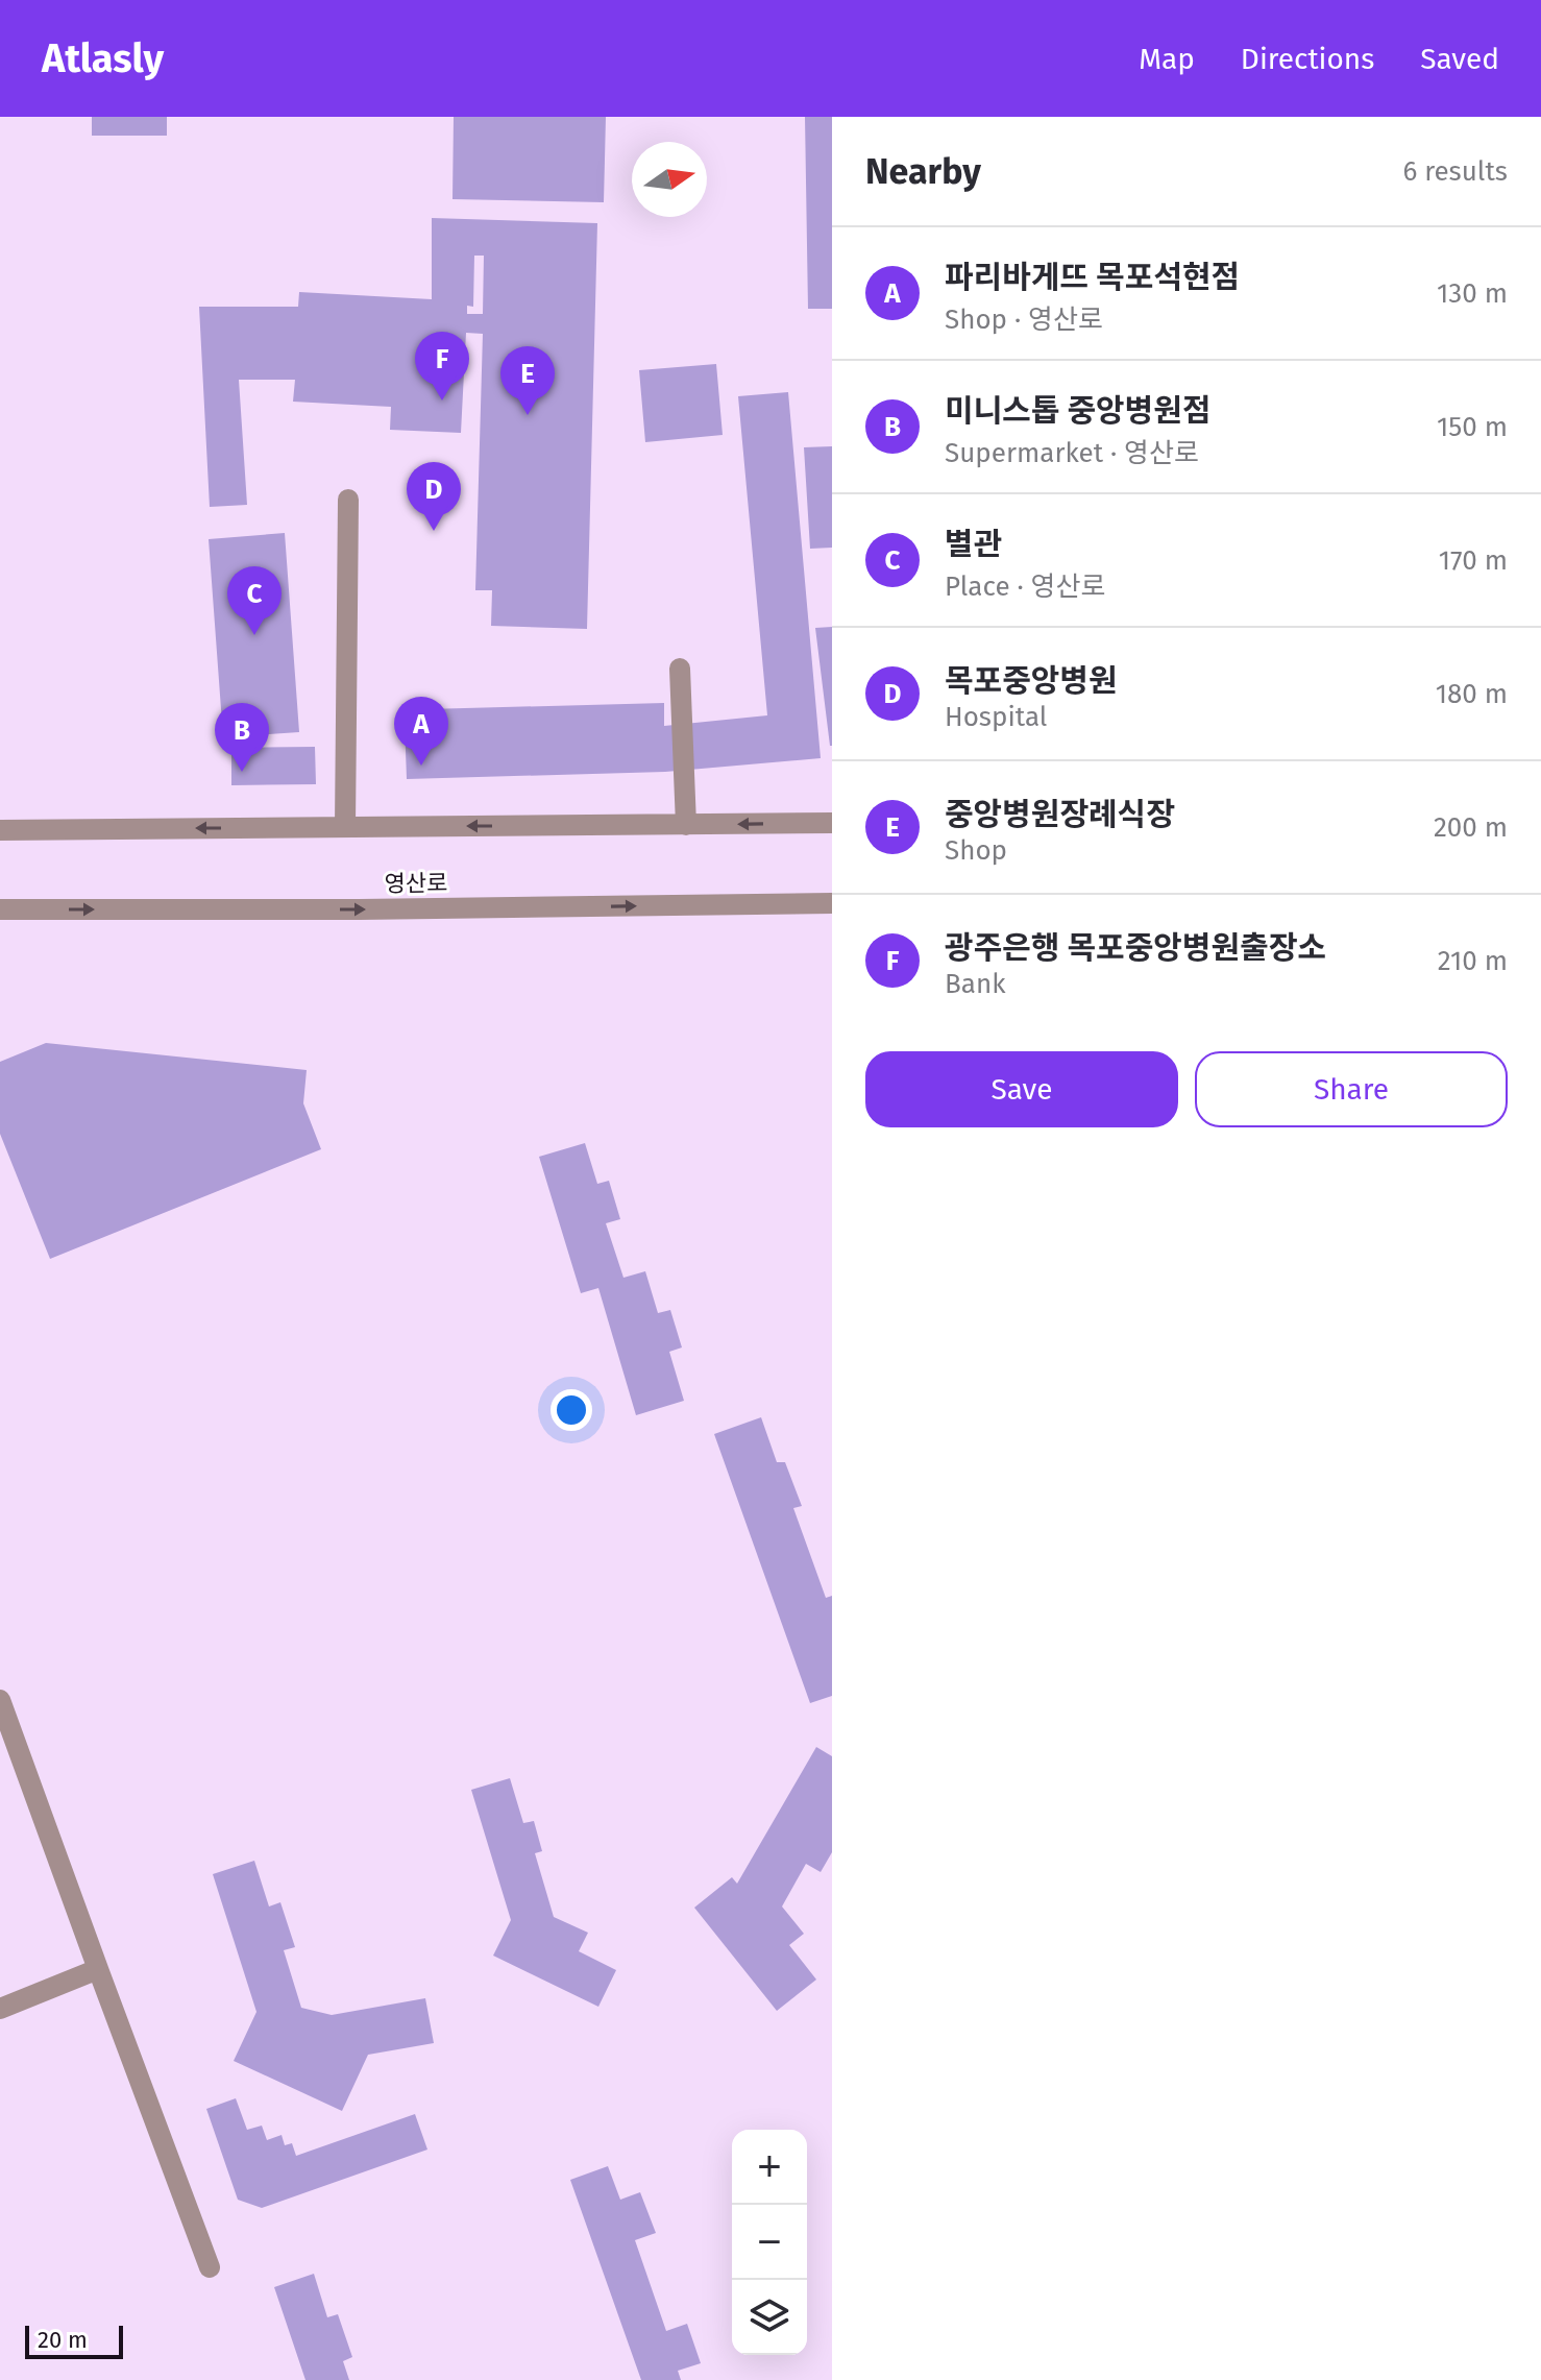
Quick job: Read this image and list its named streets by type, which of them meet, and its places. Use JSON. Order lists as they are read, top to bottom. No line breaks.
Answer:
{"streets":{"street":["영산로"]},"scale_bar":"20 m","north":"right","page":{"header":"Atlasly","nav":["Map","Directions","Saved"],"heading":["Nearby","6 results"],"list":[{"mark":"A","name":"파리바게뜨 목포석현점","note":"Shop · 영산로","value":"130 m"},{"mark":"B","name":"미니스톱 중앙병원점","note":"Supermarket · 영산로","value":"150 m"},{"mark":"C","name":"별관","note":"Place · 영산로","value":"170 m"},{"mark":"D","name":"목포중앙병원","note":"Hospital","value":"180 m"},{"mark":"E","name":"중앙병원장례식장","note":"Shop","value":"200 m"},{"mark":"F","name":"광주은행 목포중앙병원출장소","note":"Bank","value":"210 m"}],"pins":["F","E","D","C","A","B"],"buttons":["Save","Share"],"map_buttons":["+","−"],"scale":"20 m"}}
